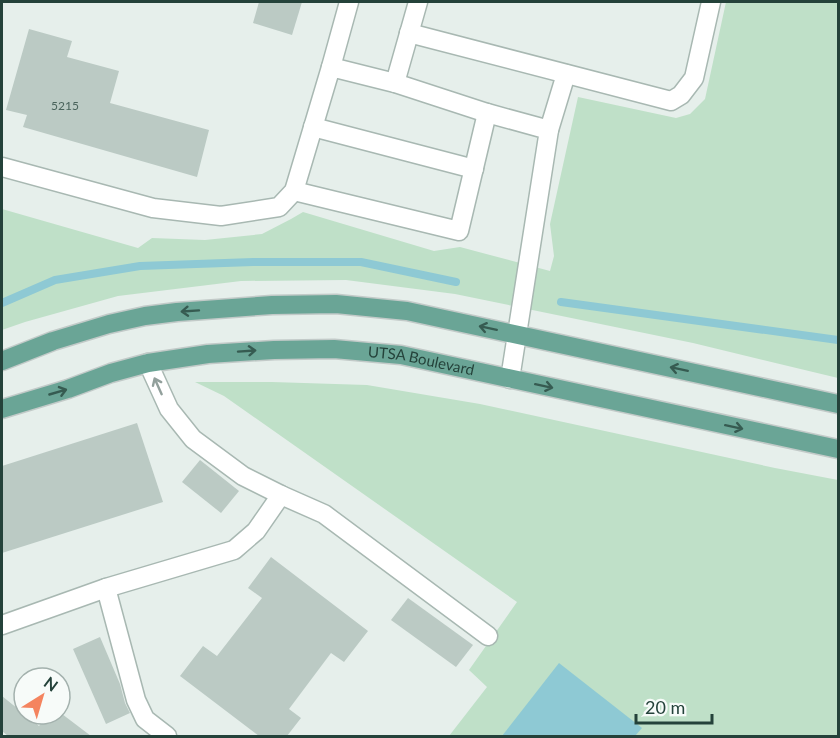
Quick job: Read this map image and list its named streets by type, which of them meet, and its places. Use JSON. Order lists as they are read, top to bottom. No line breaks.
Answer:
{"streets":{"main road":["UTSA Boulevard"]},"house_numbers":["5215"],"scale_bar":"20 m","north":"top right"}
